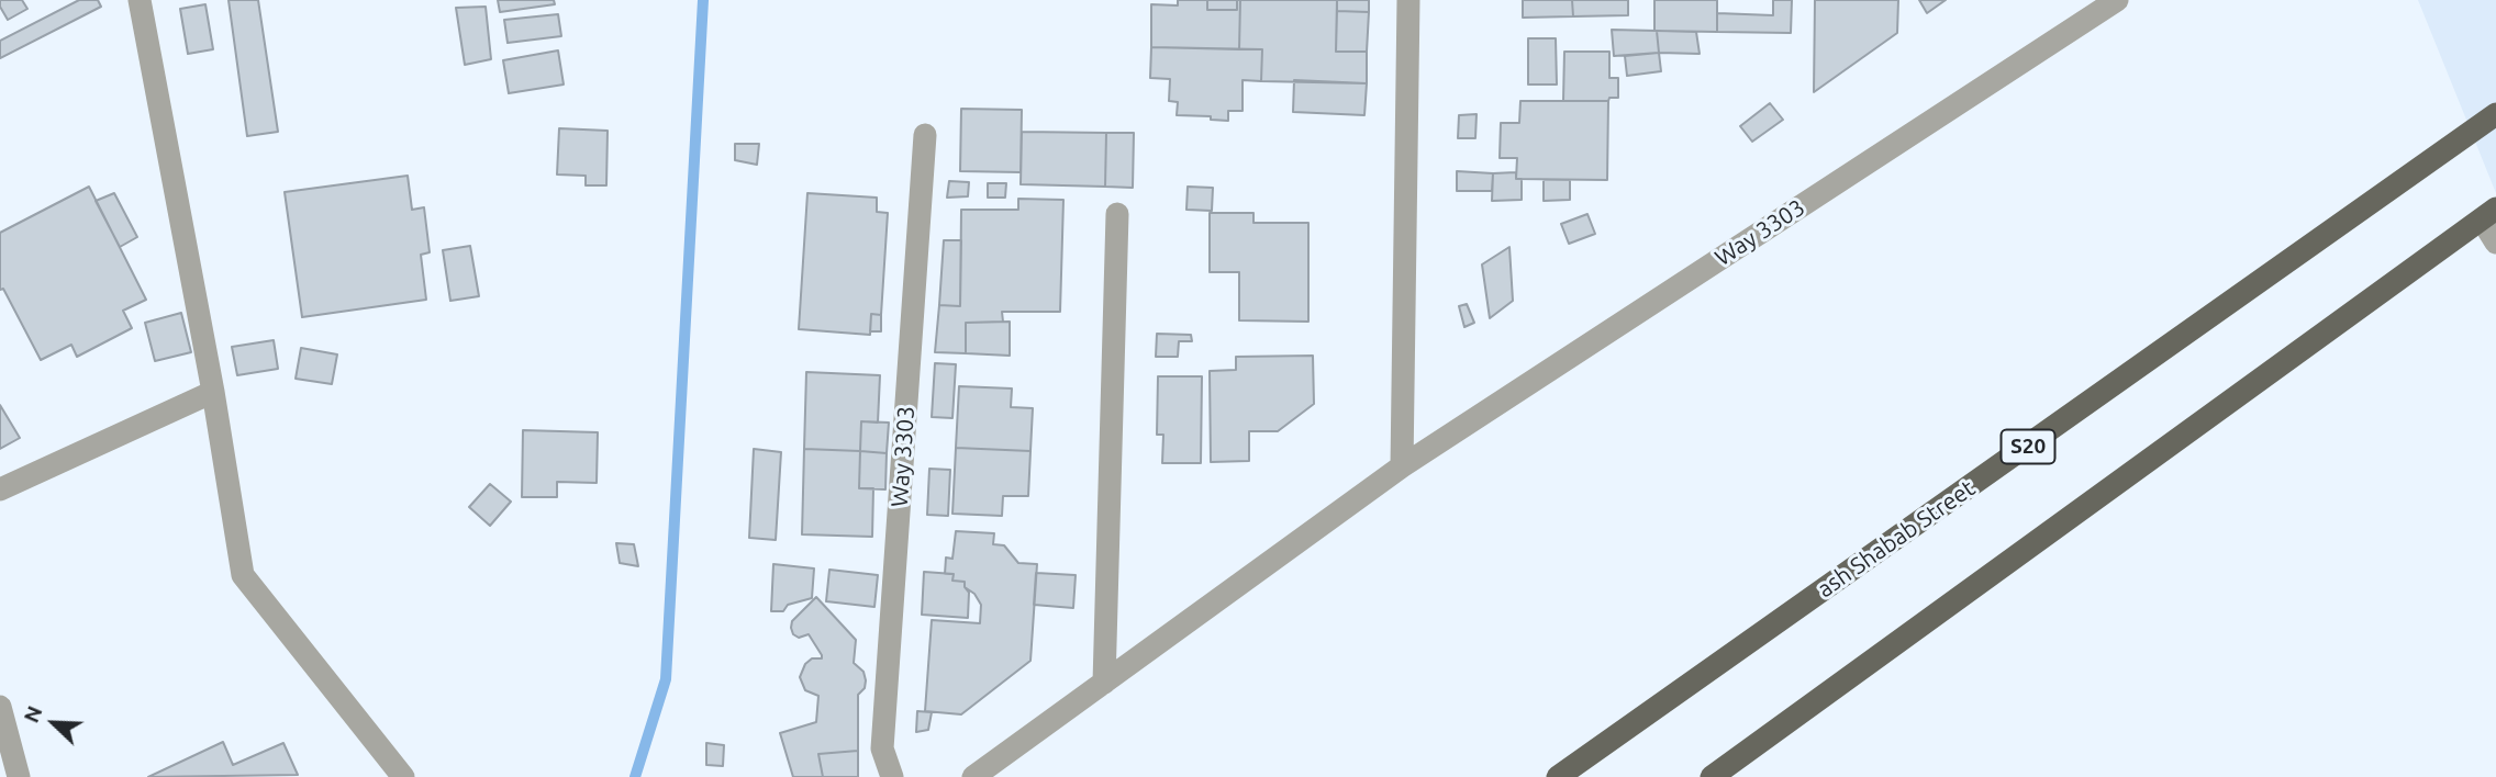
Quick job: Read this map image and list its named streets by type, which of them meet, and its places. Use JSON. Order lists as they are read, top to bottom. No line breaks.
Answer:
{"streets":{"main road":["S20","ash Shabab Street"],"street":["Way 3303"]},"north":"top left"}
